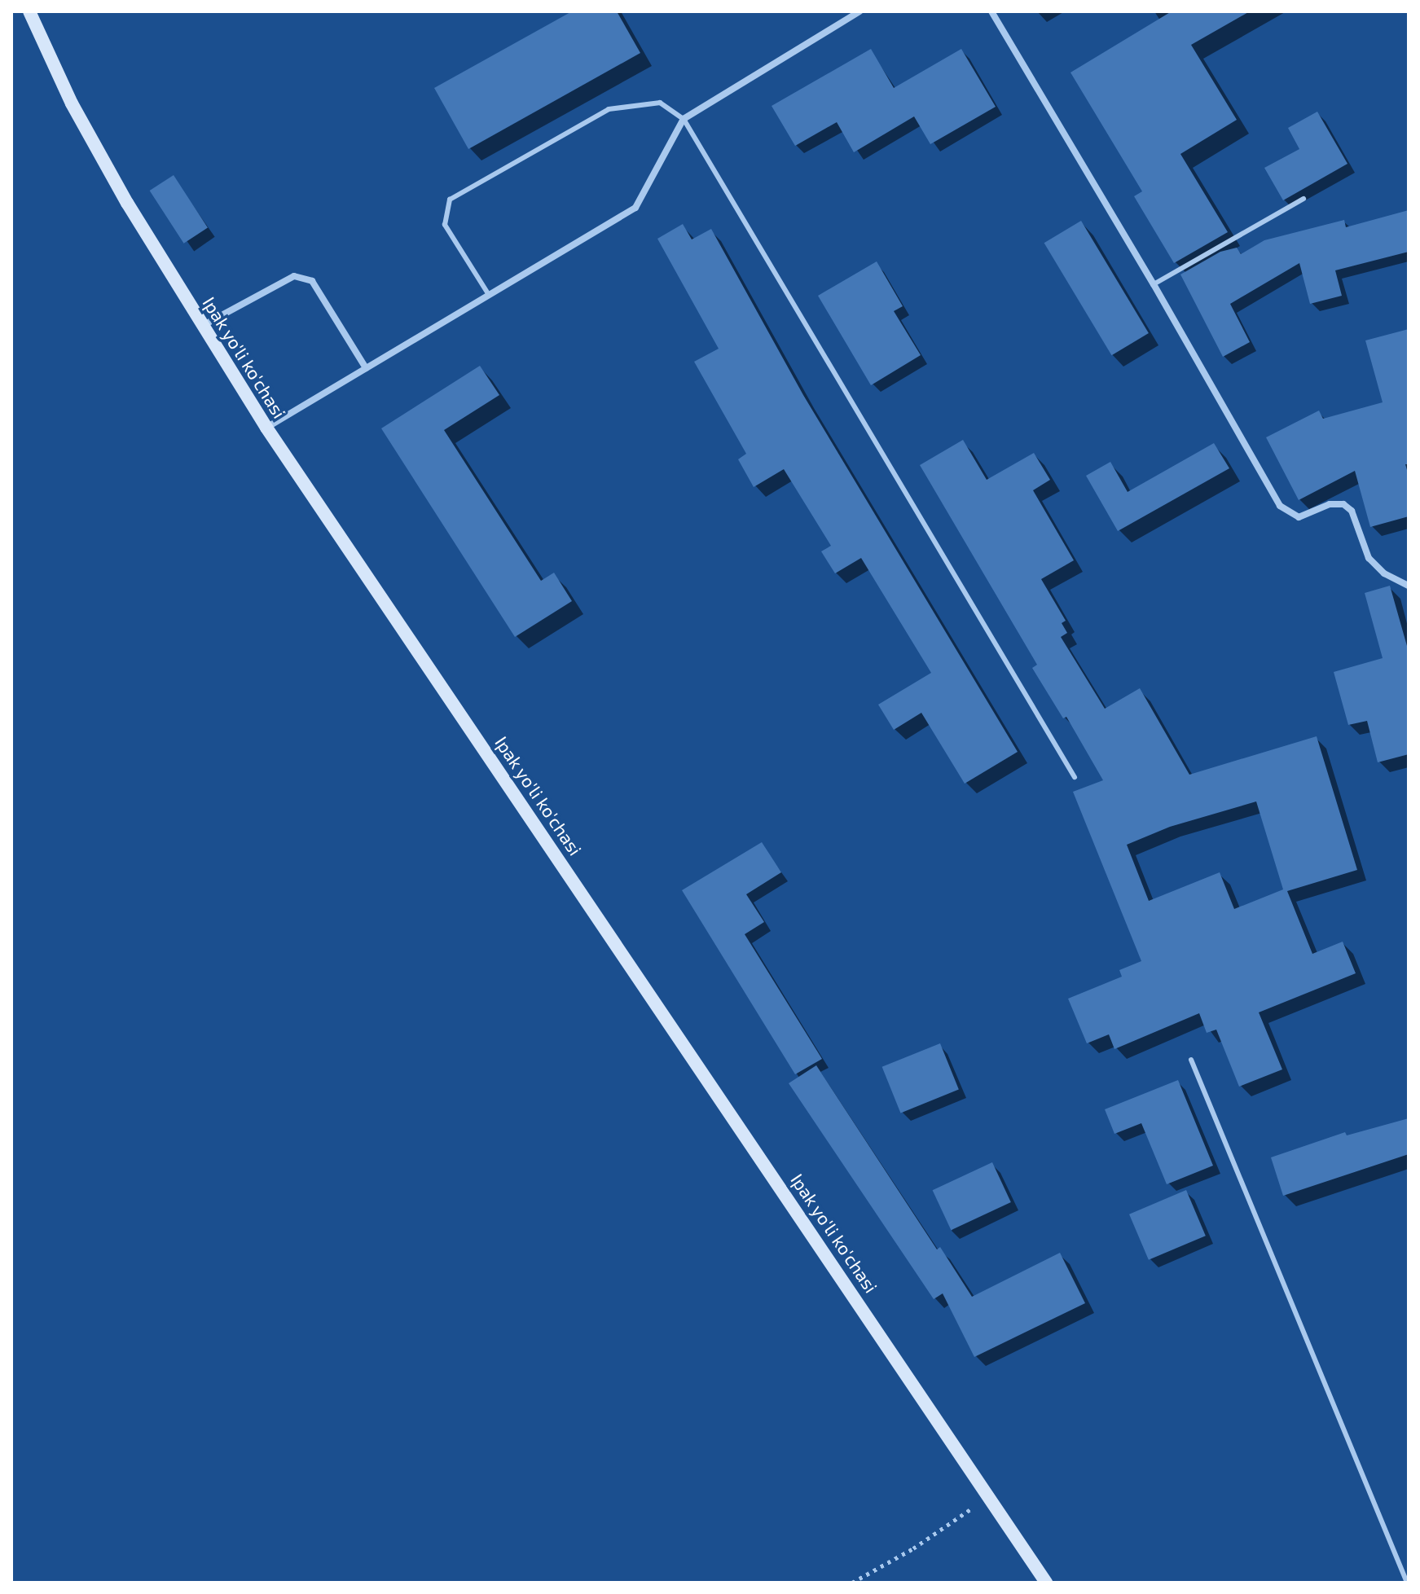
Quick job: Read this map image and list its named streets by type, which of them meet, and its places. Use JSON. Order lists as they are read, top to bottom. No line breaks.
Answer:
{"streets":{"main road":["Ipak yo'li ko'chasi"]}}
